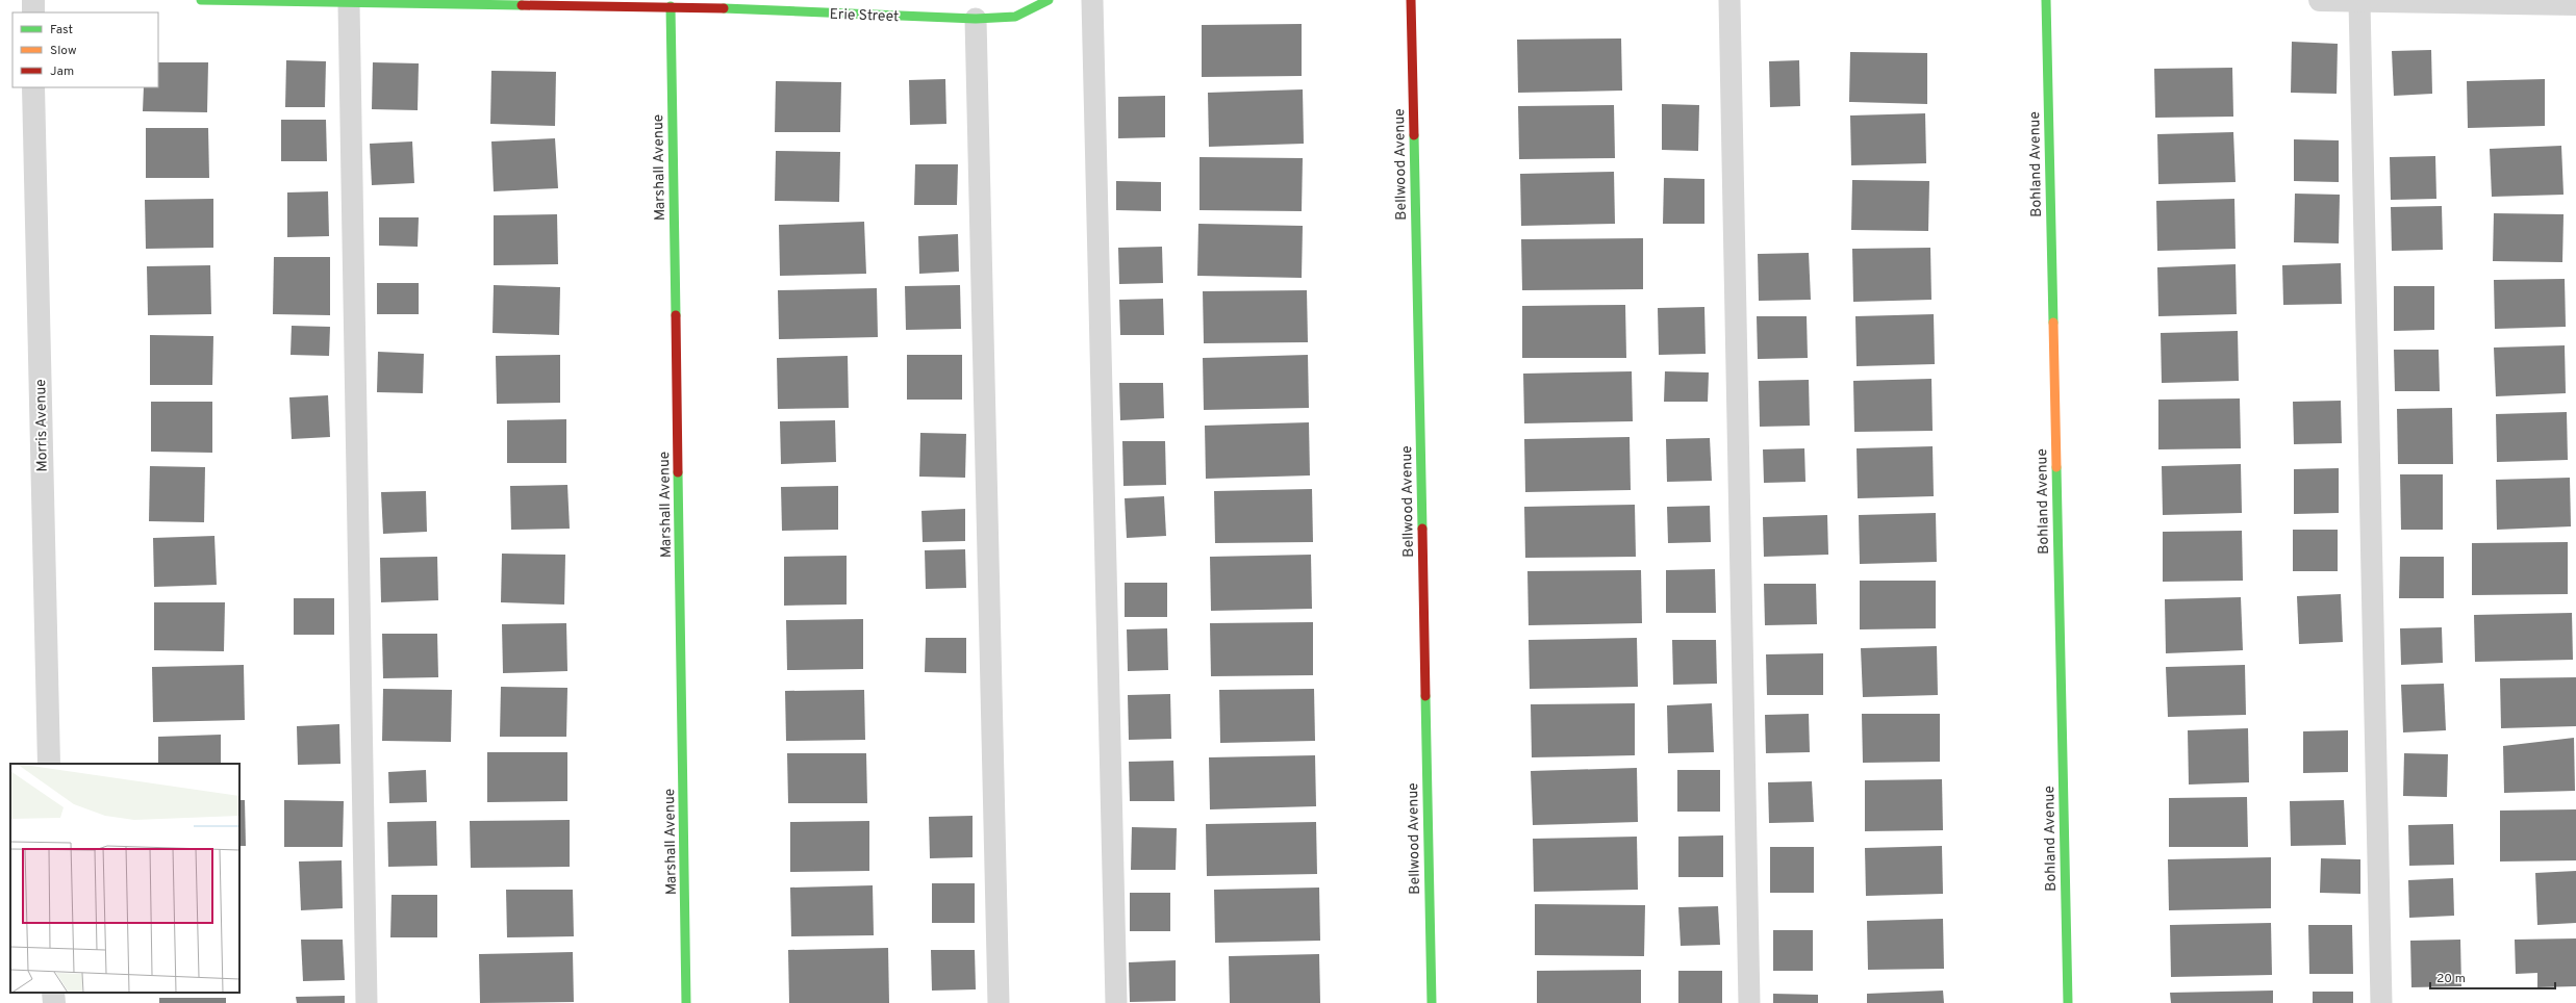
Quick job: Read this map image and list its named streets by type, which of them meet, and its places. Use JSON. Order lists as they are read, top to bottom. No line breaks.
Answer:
{"streets":{"street":["Erie Street","Bellwood Avenue","Bohland Avenue","Marshall Avenue","Morris Avenue"]},"crossings":[["Erie Street","Marshall Avenue"]],"legend":["Fast","Slow","Jam"],"scale_bar":"20 m"}
